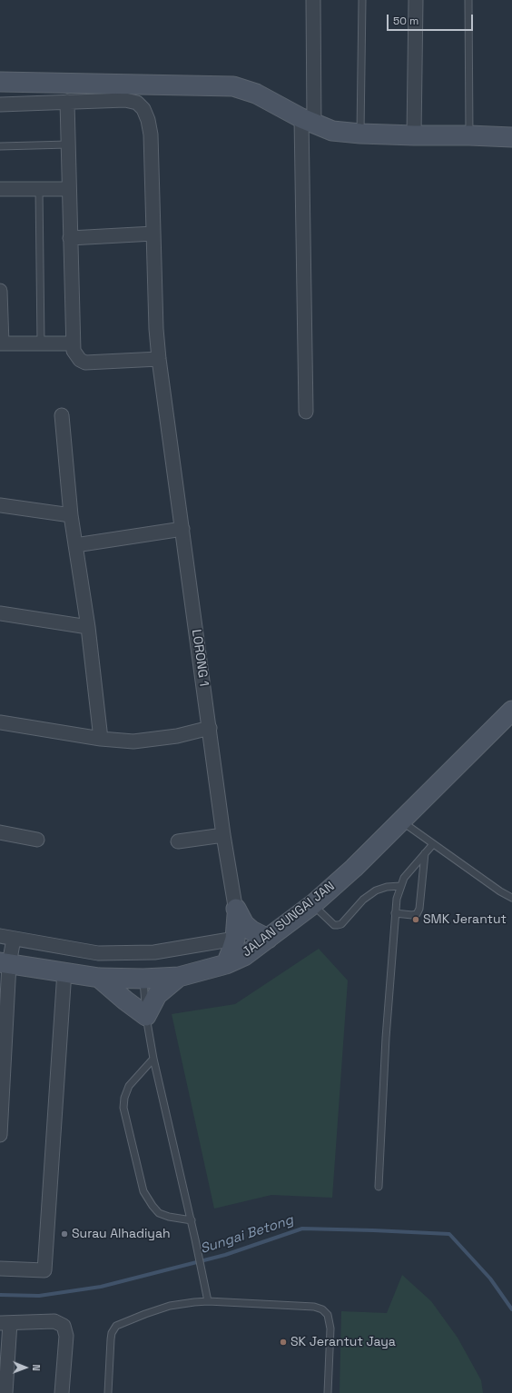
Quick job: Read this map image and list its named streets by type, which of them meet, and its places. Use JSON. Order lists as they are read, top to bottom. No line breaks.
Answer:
{"streets":{"main road":["JALAN SUNGAI JAN"],"street":["LORONG 1"]},"crossings":[["LORONG 1","JALAN SUNGAI JAN"]],"water":["Sungai Betong"],"places":["SMK Jerantut","Surau Alhadiyah","SK Jerantut Jaya"],"scale_bar":"50 m","north":"right"}
